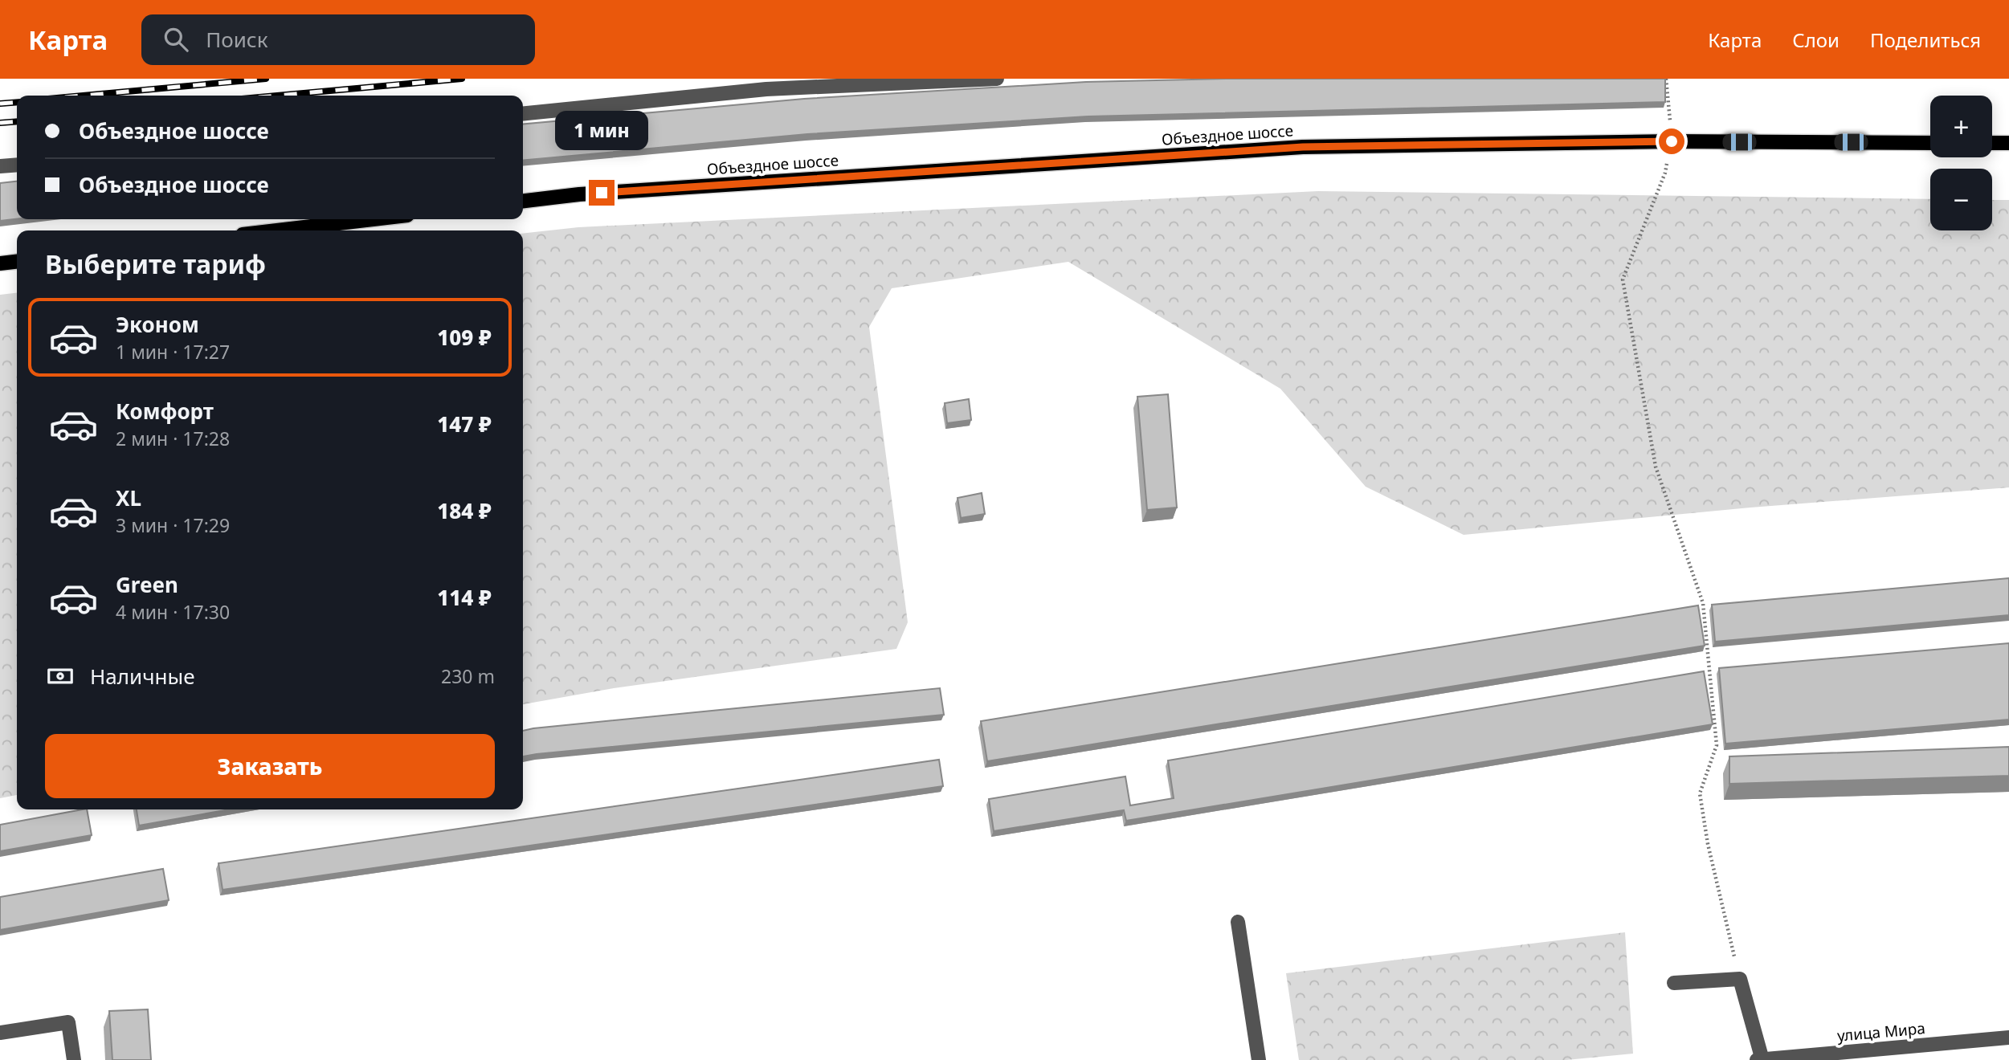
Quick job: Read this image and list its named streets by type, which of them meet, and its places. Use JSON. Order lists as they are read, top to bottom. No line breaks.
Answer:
{"streets":{"main road":["Объездное шоссе"],"street":["улица Мира"]},"page":{"header":"Карта","search":"Поиск","nav":["Карта","Слои","Поделиться"],"map_buttons":["+","−"],"banner":["Объездное шоссе","Объездное шоссе"],"bubble":"1 мин","heading":"Выберите тариф","list":[{"name":"Эконом","note":"1 мин · 17:27","value":"109 ₽"},{"name":"Комфорт","note":"2 мин · 17:28","value":"147 ₽"},{"name":"XL","note":"3 мин · 17:29","value":"184 ₽"},{"name":"Green","note":"4 мин · 17:30","value":"114 ₽"}],"pay":["Наличные","230 m"],"buttons":"Заказать"}}
